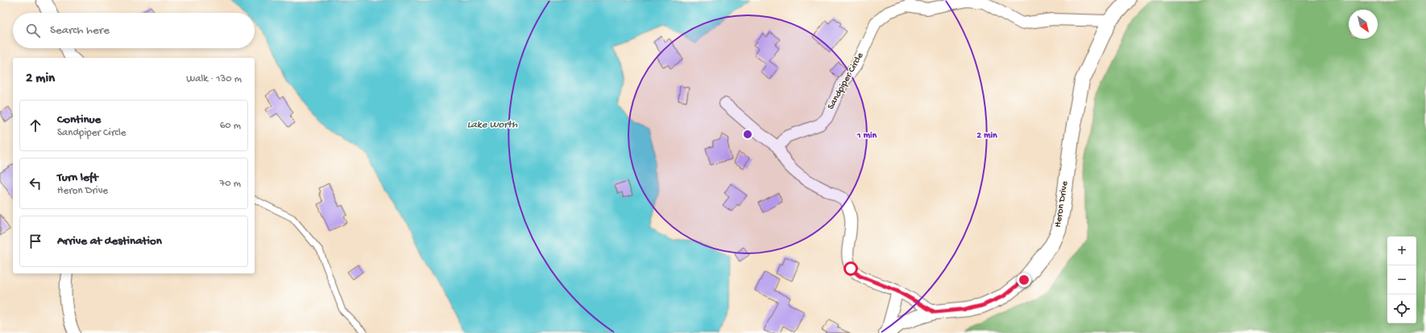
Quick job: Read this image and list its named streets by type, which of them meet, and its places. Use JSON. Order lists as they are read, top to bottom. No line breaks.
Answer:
{"streets":{"street":["Sandpiper Circle","Heron Drive"]},"crossings":[["Sandpiper Circle","Heron Drive"]],"water":["Lake Worth"],"north":"bottom right","page":{"search":"Search here","heading":["2 min","Walk · 130 m"],"list":[["Continue","Sandpiper Circle","60 m"],["Turn left","Heron Drive","70 m"],"Arrive at destination"],"map_buttons":["+","−"]},"rings":["1 min","2 min"]}
